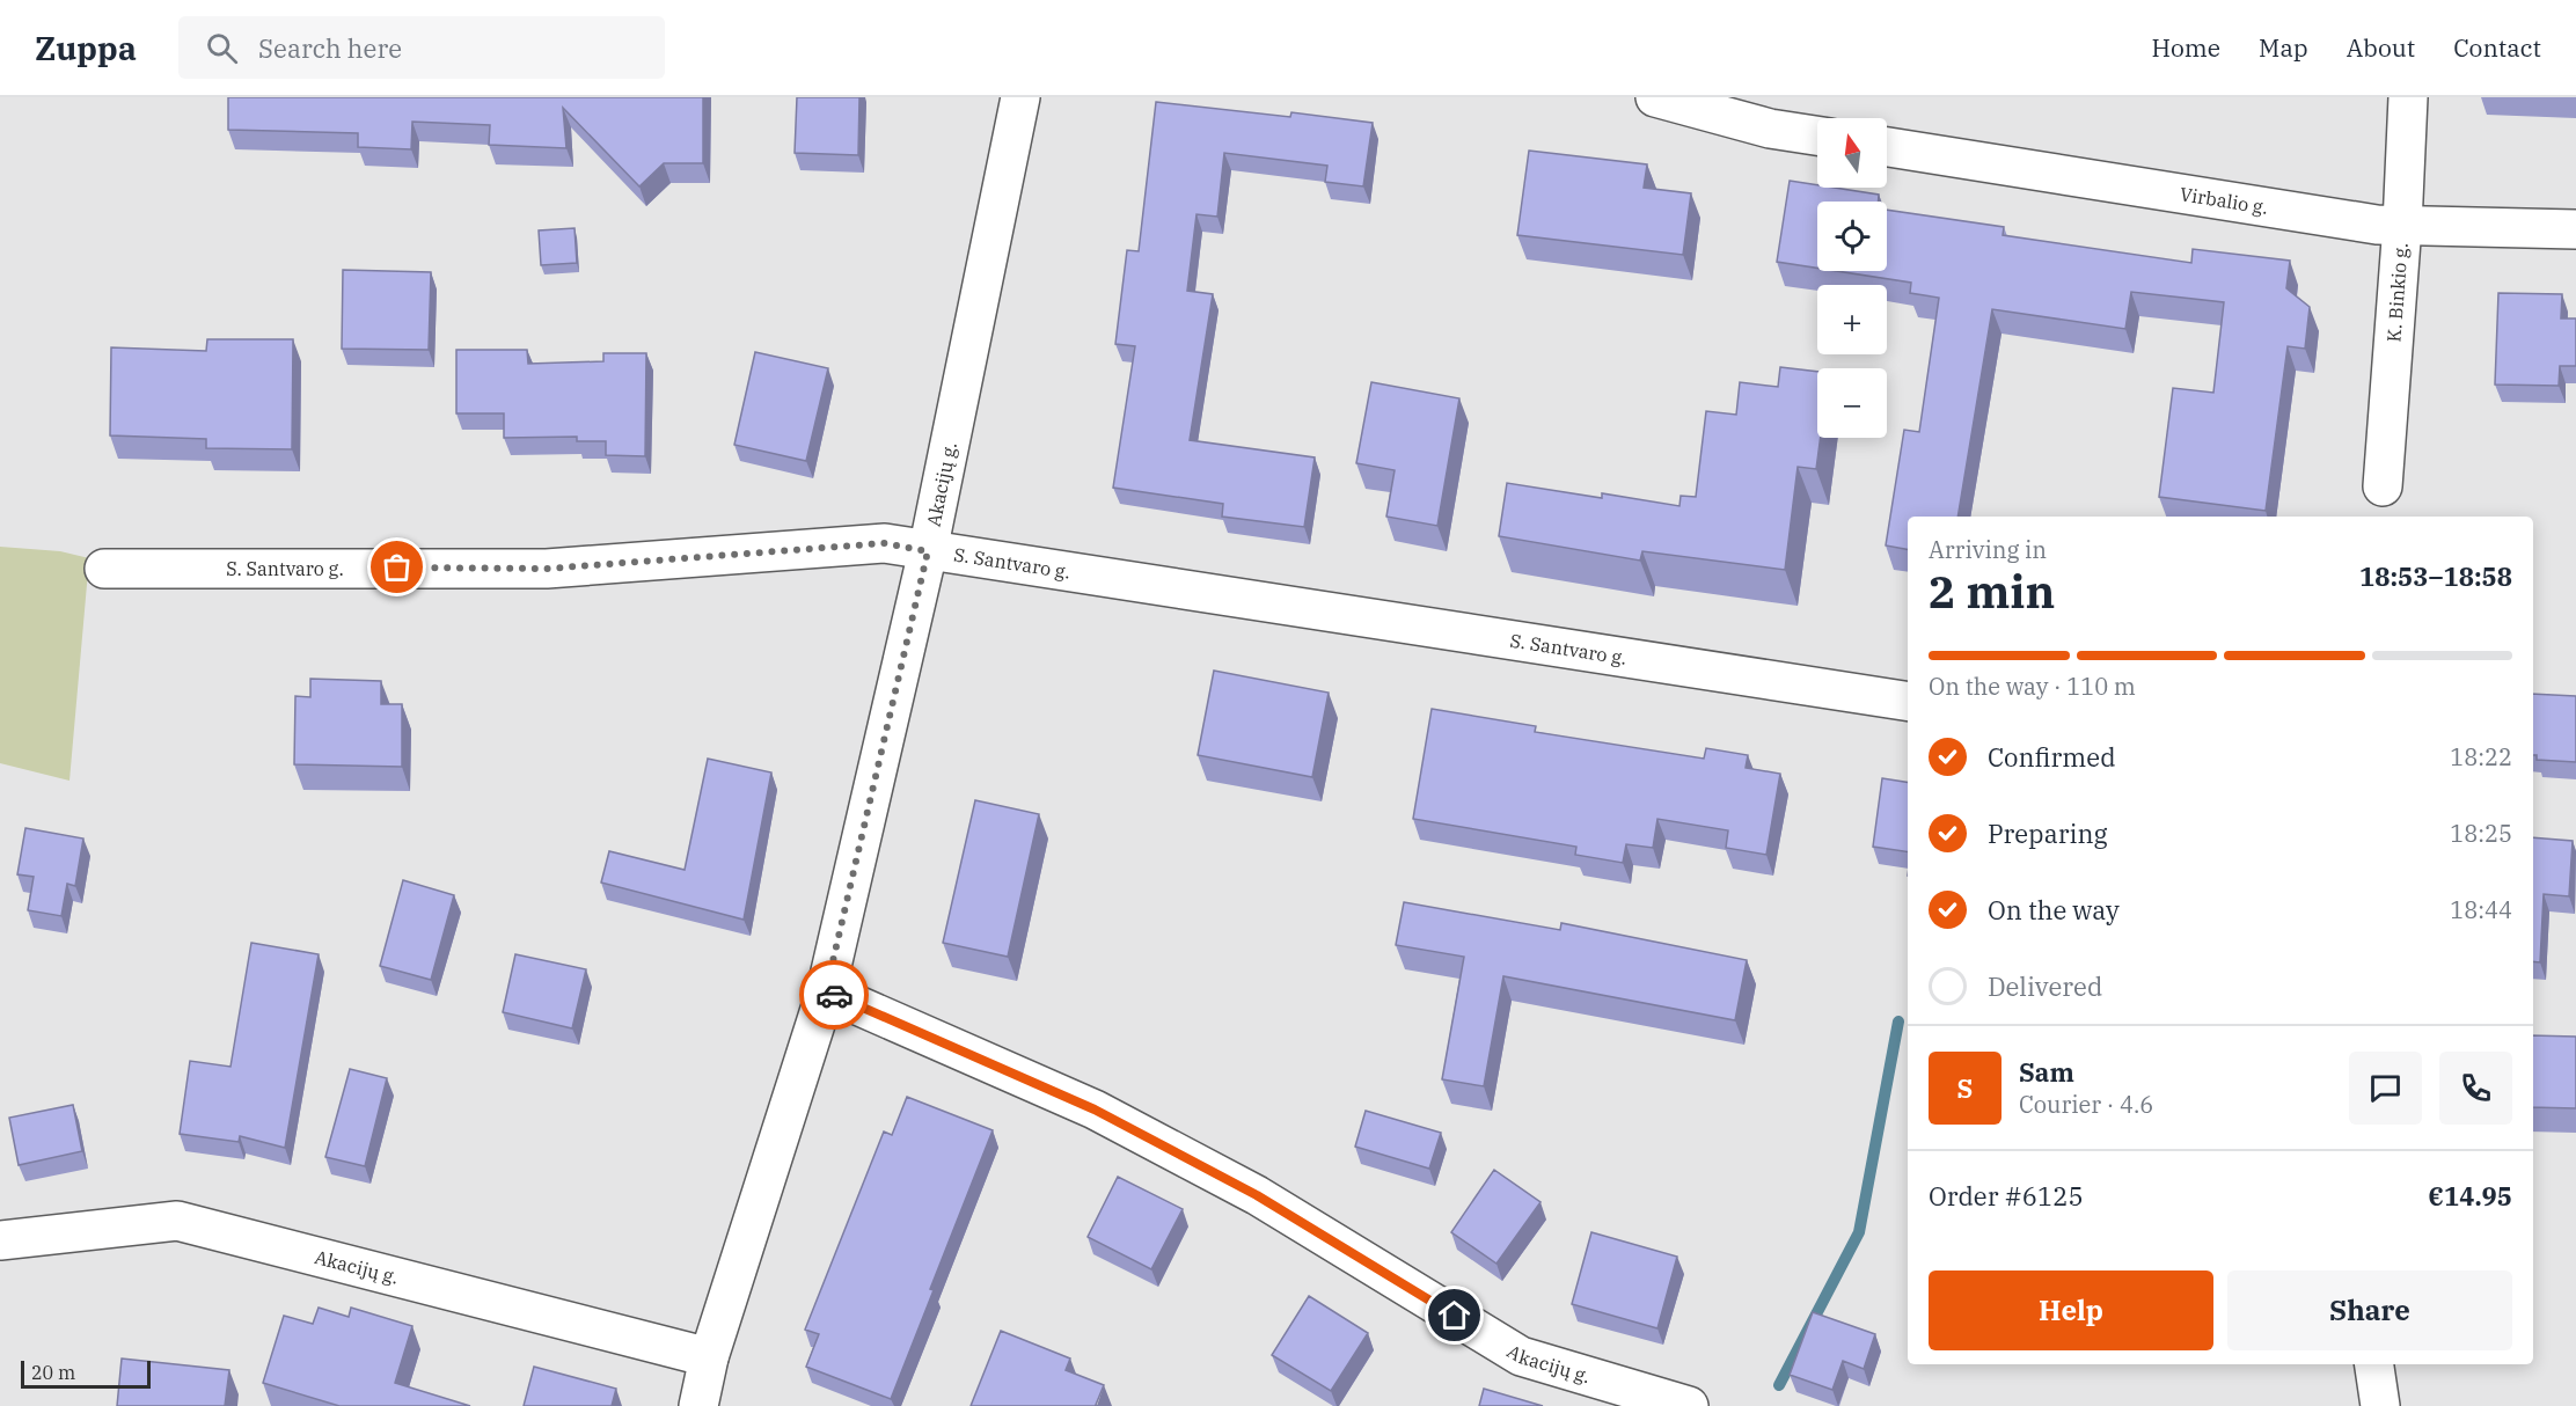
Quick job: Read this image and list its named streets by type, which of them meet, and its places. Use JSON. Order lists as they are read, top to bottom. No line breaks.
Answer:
{"streets":{"street":["Virbalio g.","K. Binkio g.","Akacijų g.","S. Santvaro g."]},"crossings":[["Virbalio g.","K. Binkio g."],["Akacijų g.","S. Santvaro g."]],"scale_bar":"20 m","north":"top","page":{"header":"Zuppa","search":"Search here","nav":["Home","Map","About","Contact"],"map_buttons":["+","−"],"heading":["2 min","Arriving in","18:53–18:58"],"panel":["Sam","Courier · 4.6","Order #6125","€14.95"],"bar":"On the way · 110 m","list":[["Confirmed","18:22"],["Preparing","18:25"],["On the way","18:44"],"Delivered"],"round":"S","buttons":["Help","Share"],"scale":"20 m"}}
